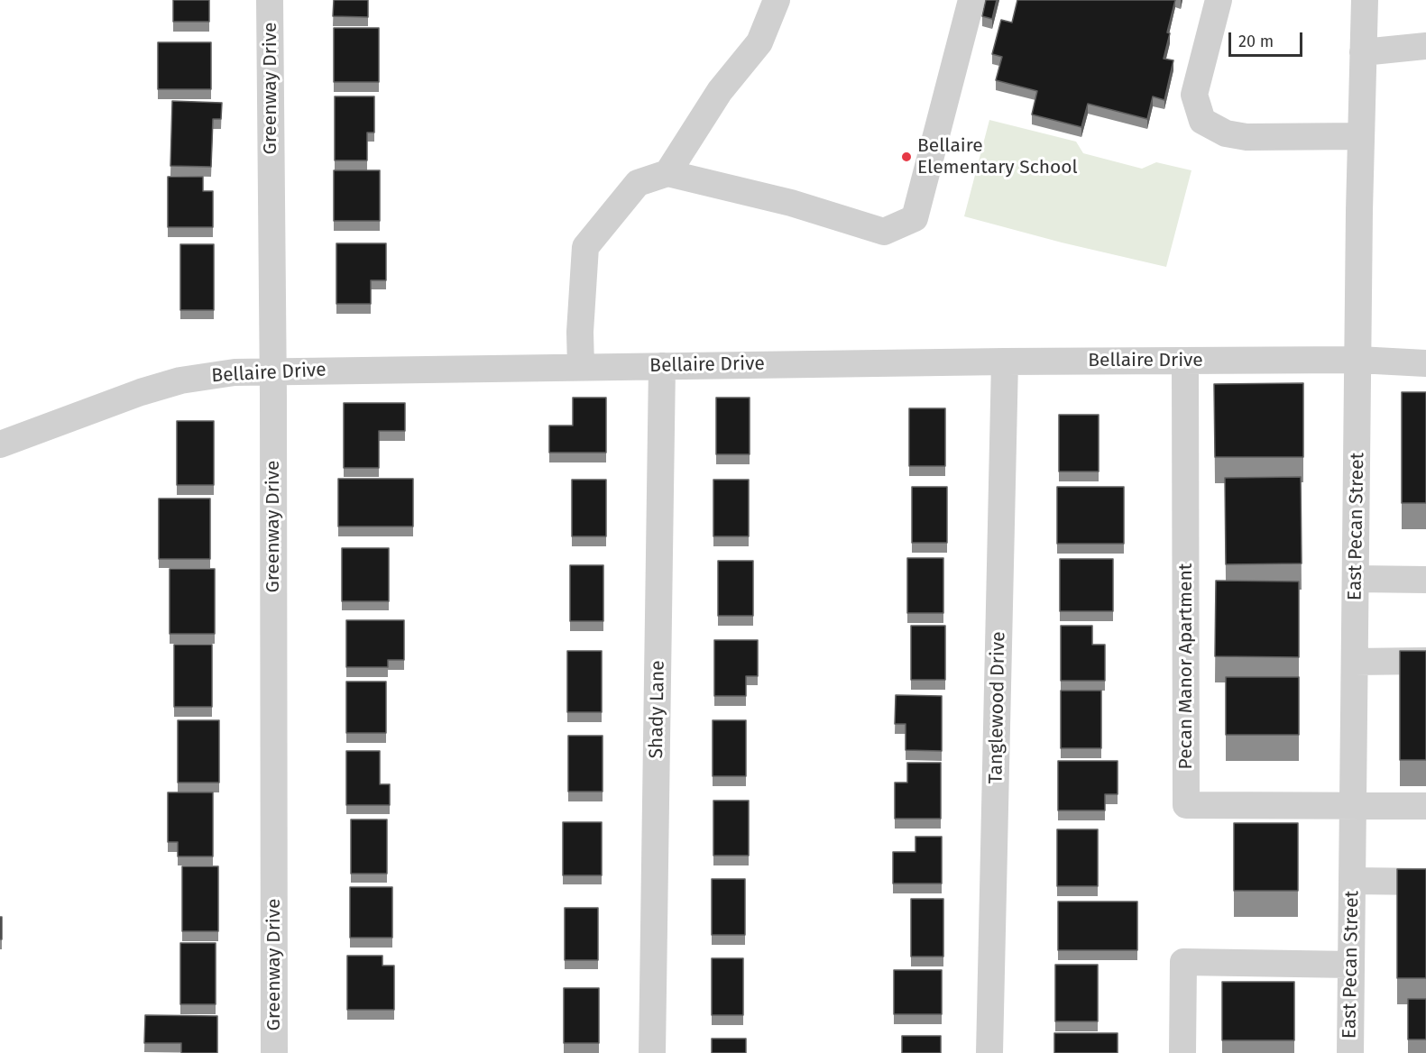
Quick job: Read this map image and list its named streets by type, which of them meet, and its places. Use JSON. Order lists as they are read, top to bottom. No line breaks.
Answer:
{"streets":{"street":["Greenway Drive","Bellaire Drive","East Pecan Street","Pecan Manor Apartment","Tanglewood Drive","Shady Lane"]},"crossings":[["Greenway Drive","Bellaire Drive"],["Bellaire Drive","East Pecan Street"],["Bellaire Drive","Pecan Manor Apartment"],["Bellaire Drive","Tanglewood Drive"],["Bellaire Drive","Shady Lane"],["East Pecan Street","Pecan Manor Apartment"]],"places":["Bellaire Elementary School"],"scale_bar":"20 m"}
